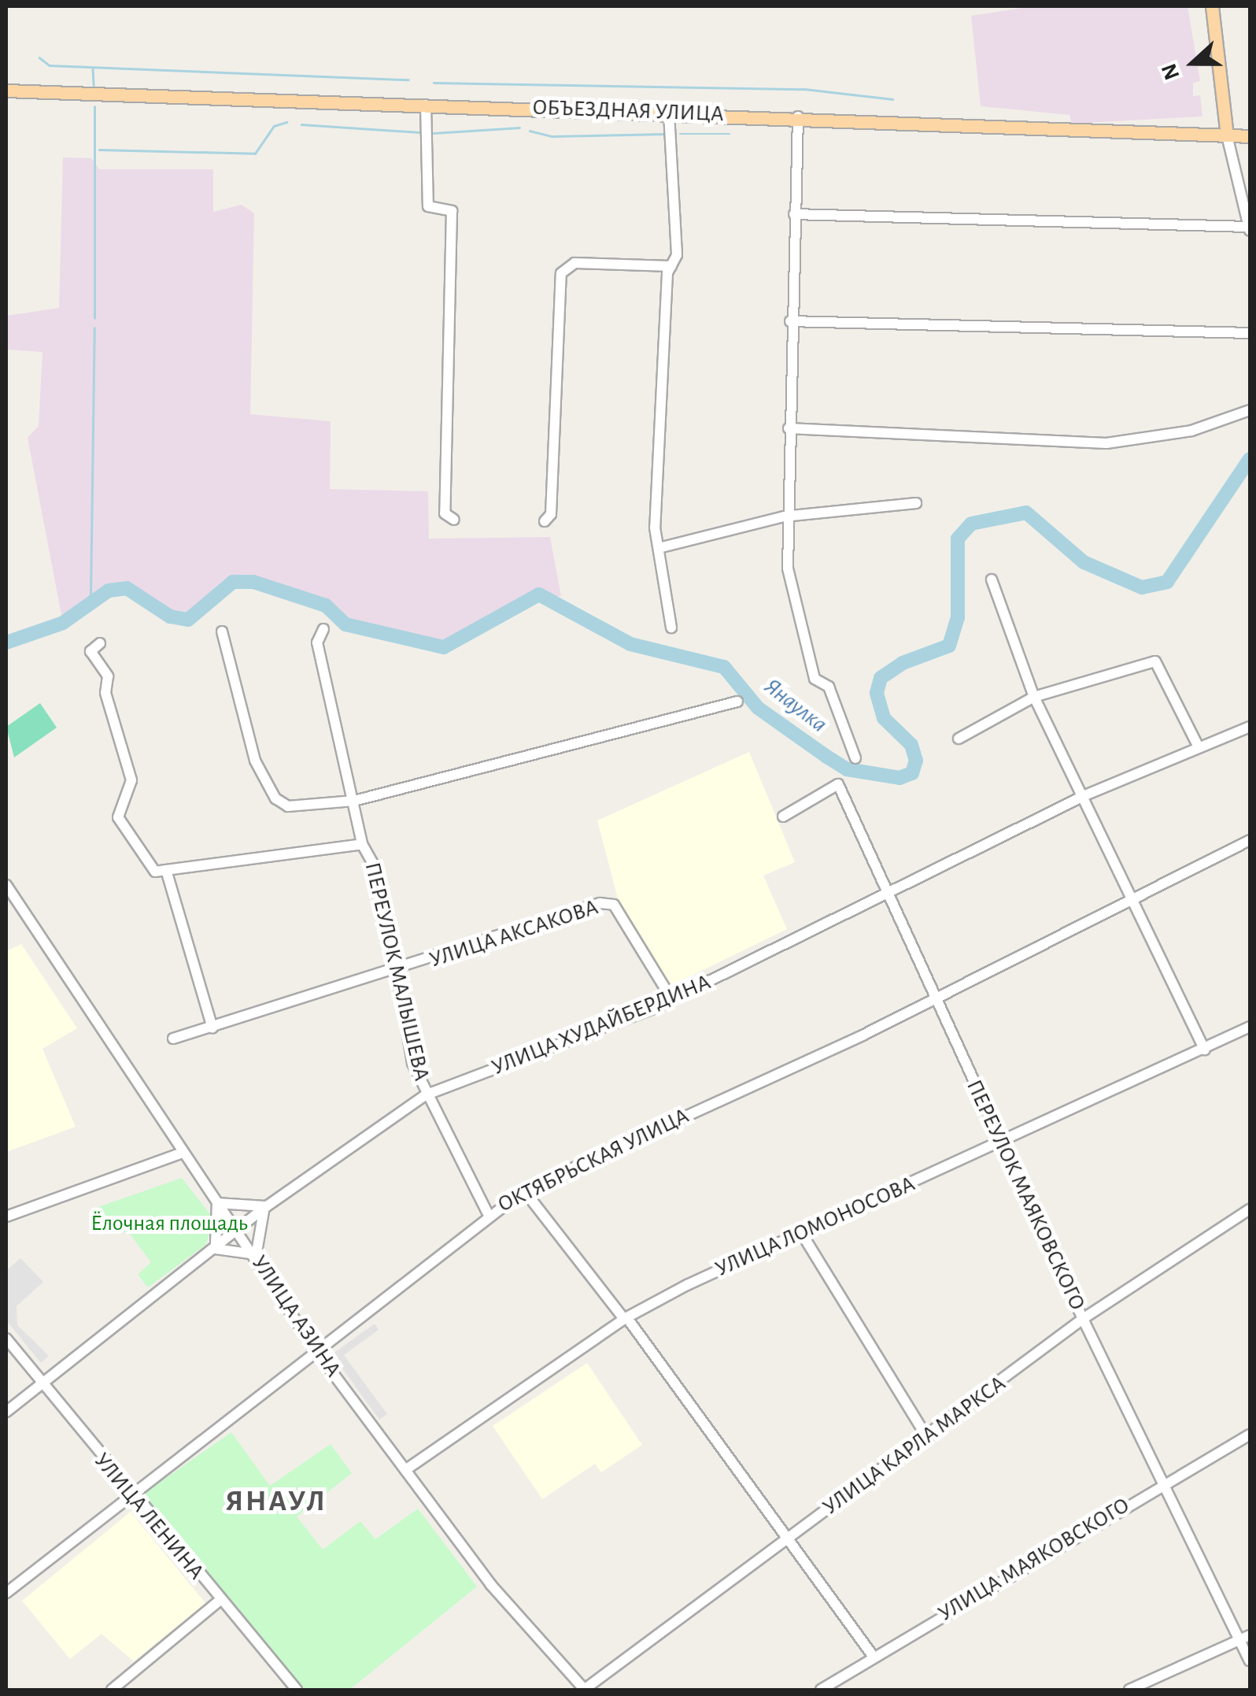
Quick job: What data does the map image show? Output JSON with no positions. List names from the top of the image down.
{
  "streets": {
    "main road": ["ОБЪЕЗДНАЯ УЛИЦА"],
    "street": [
      "УЛИЦА АКСАКОВА",
      "ПЕРЕУЛОК МАЛЫШЕВА",
      "УЛИЦА ХУДАЙБЕРДИНА",
      "ОКТЯБРЬСКАЯ УЛИЦА",
      "ПЕРЕУЛОК МАЯКОВСКОГО",
      "УЛИЦА ЛОМОНОСОВА",
      "УЛИЦА АЗИНА",
      "УЛИЦА КАРЛА МАРКСА",
      "УЛИЦА ЛЕНИНА",
      "УЛИЦА МАЯКОВСКОГО"
    ]
  },
  "crossings": [
    ["УЛИЦА АКСАКОВА", "ПЕРЕУЛОК МАЛЫШЕВА"],
    ["УЛИЦА АКСАКОВА", "УЛИЦА ХУДАЙБЕРДИНА"],
    ["ПЕРЕУЛОК МАЛЫШЕВА", "УЛИЦА ХУДАЙБЕРДИНА"],
    ["ПЕРЕУЛОК МАЛЫШЕВА", "ОКТЯБРЬСКАЯ УЛИЦА"],
    ["УЛИЦА ХУДАЙБЕРДИНА", "ПЕРЕУЛОК МАЯКОВСКОГО"],
    ["УЛИЦА ХУДАЙБЕРДИНА", "УЛИЦА АЗИНА"],
    ["УЛИЦА ХУДАЙБЕРДИНА", "УЛИЦА ЛЕНИНА"],
    ["ОКТЯБРЬСКАЯ УЛИЦА", "ПЕРЕУЛОК МАЯКОВСКОГО"],
    ["ОКТЯБРЬСКАЯ УЛИЦА", "УЛИЦА АЗИНА"],
    ["ОКТЯБРЬСКАЯ УЛИЦА", "УЛИЦА ЛЕНИНА"],
    ["ПЕРЕУЛОК МАЯКОВСКОГО", "УЛИЦА ЛОМОНОСОВА"],
    ["ПЕРЕУЛОК МАЯКОВСКОГО", "УЛИЦА КАРЛА МАРКСА"],
    ["ПЕРЕУЛОК МАЯКОВСКОГО", "УЛИЦА МАЯКОВСКОГО"],
    ["УЛИЦА ЛОМОНОСОВА", "УЛИЦА АЗИНА"],
    ["УЛИЦА АЗИНА", "УЛИЦА КАРЛА МАРКСА"]
  ],
  "districts": ["ЯНАУЛ"],
  "water": ["Янаулка"],
  "parks": ["Ёлочная площадь"],
  "north": "left"
}
